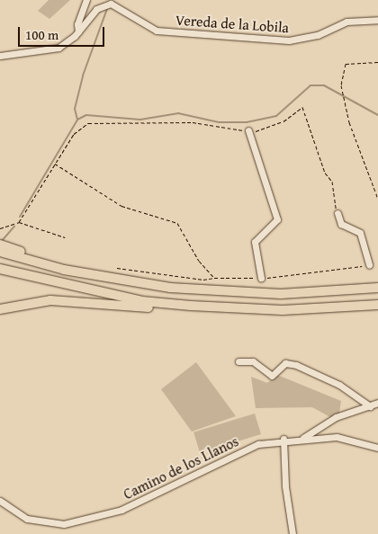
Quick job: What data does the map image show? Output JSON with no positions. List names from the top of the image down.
{
  "streets": {
    "street": ["Vereda de la Lobila", "Camino de los Llanos"]
  },
  "scale_bar": "100 m"
}
